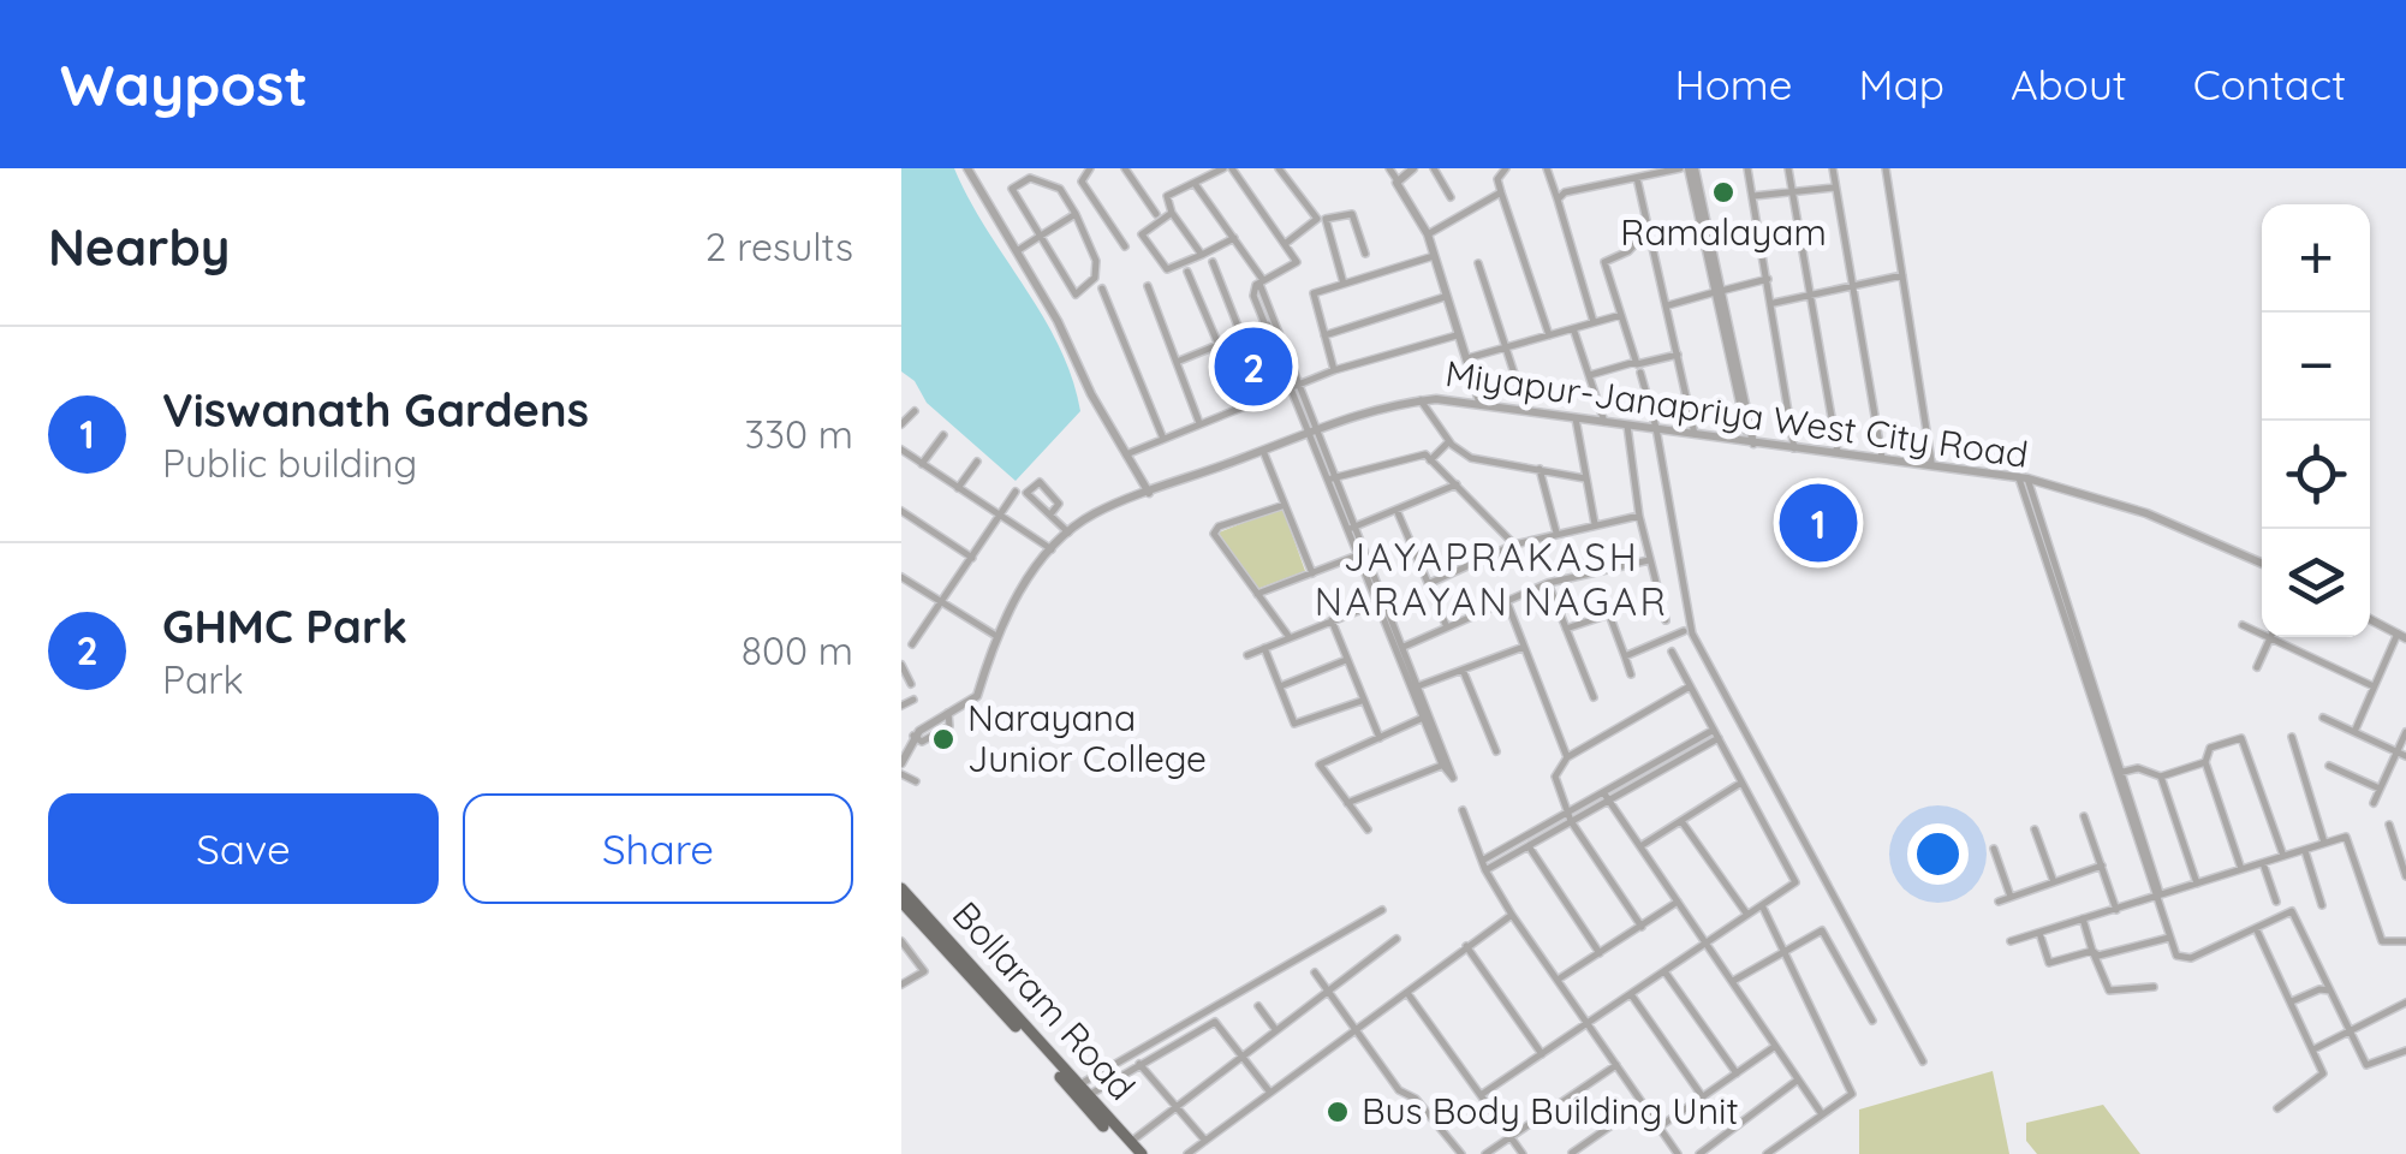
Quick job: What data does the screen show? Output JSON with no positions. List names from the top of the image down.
{
  "streets": {
    "main road": ["Bollaram Road"],
    "street": ["Miyapur-Janapriya West City Road"]
  },
  "districts": ["JAYAPRAKASH NARAYAN NAGAR"],
  "places": ["Ramalayam", "Narayana Junior College", "Bus Body Building Unit"],
  "page": {
    "header": "Waypost",
    "nav": [
      "Home",
      "Map",
      "About",
      "Contact"
    ],
    "heading": ["Nearby", "2 results"],
    "map_buttons": ["+", "−"],
    "pins": ["2", "1"],
    "list": [
      {
        "mark": "1",
        "name": "Viswanath Gardens",
        "note": "Public building",
        "value": "330 m"
      },
      {
        "mark": "2",
        "name": "GHMC Park",
        "note": "Park",
        "value": "800 m"
      }
    ],
    "buttons": ["Save", "Share"]
  }
}
